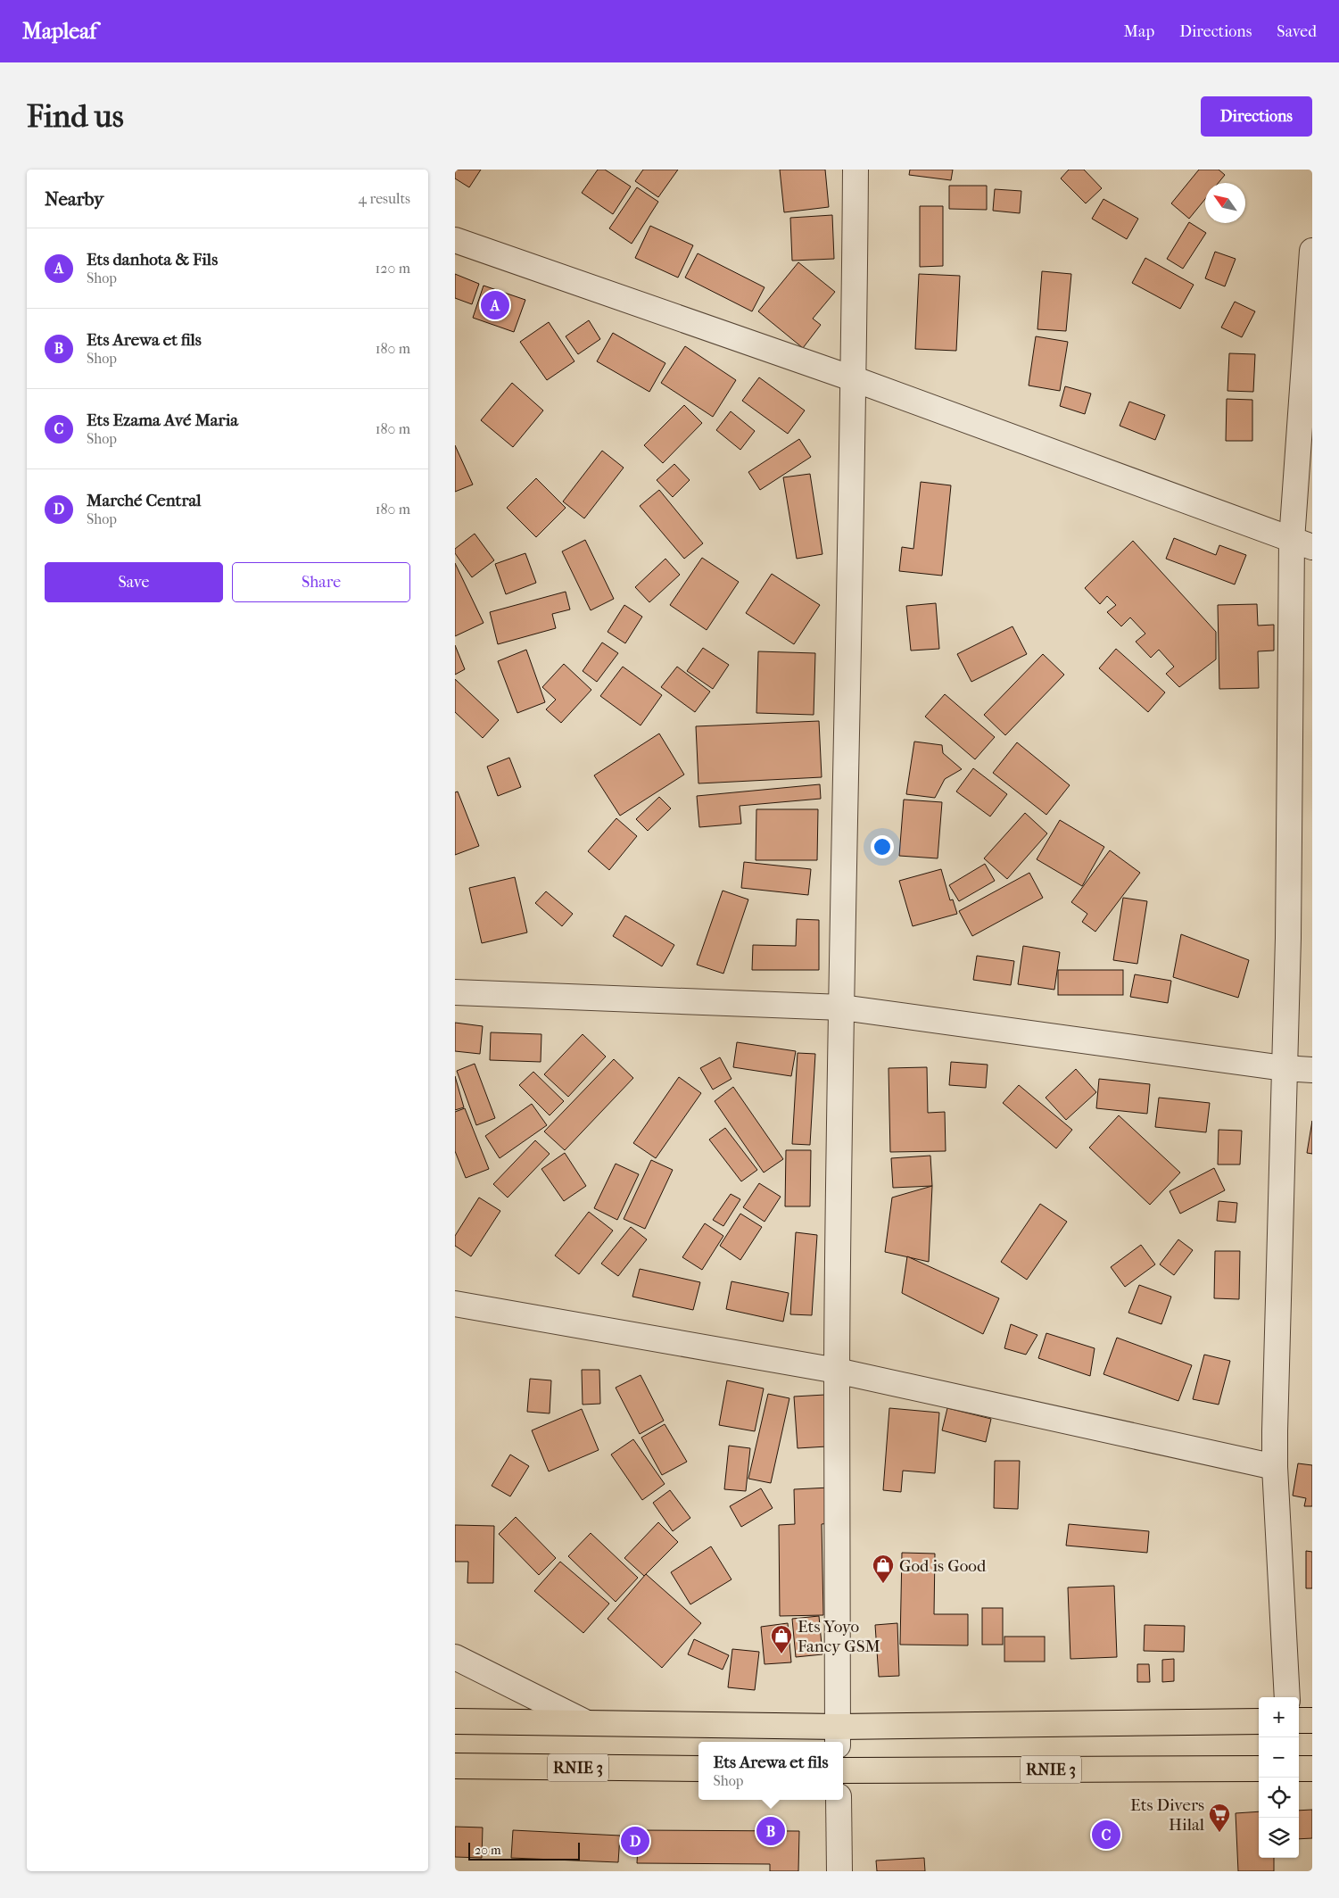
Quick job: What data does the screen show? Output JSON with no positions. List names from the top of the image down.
{
  "streets": {
    "highway": ["RNIE 3"]
  },
  "places": {
    "shop": ["God is Good", "Ets Yoyo Fancy GSM"],
    "supermarket": ["Ets Divers Hilal"]
  },
  "scale_bar": "20 m",
  "north": "top left",
  "page": {
    "header": "Mapleaf",
    "nav": ["Map", "Directions", "Saved"],
    "buttons": [
      "Directions",
      ["Save", "Share"]
    ],
    "title": "Find us",
    "heading": ["Nearby", "4 results"],
    "list": [
      {
        "mark": "A",
        "name": "Ets danhota & Fils",
        "note": "Shop",
        "value": "120 m"
      },
      {
        "mark": "B",
        "name": "Ets Arewa et fils",
        "note": "Shop",
        "value": "180 m"
      },
      {
        "mark": "C",
        "name": "Ets Ezama Avé Maria",
        "note": "Shop",
        "value": "180 m"
      },
      {
        "mark": "D",
        "name": "Marché Central",
        "note": "Shop",
        "value": "180 m"
      }
    ],
    "pins": [
      "A",
      "B",
      "C",
      "D"
    ],
    "map_buttons": ["+", "−"],
    "popup": ["Ets Arewa et fils", "Shop"],
    "scale": "20 m"
  }
}
